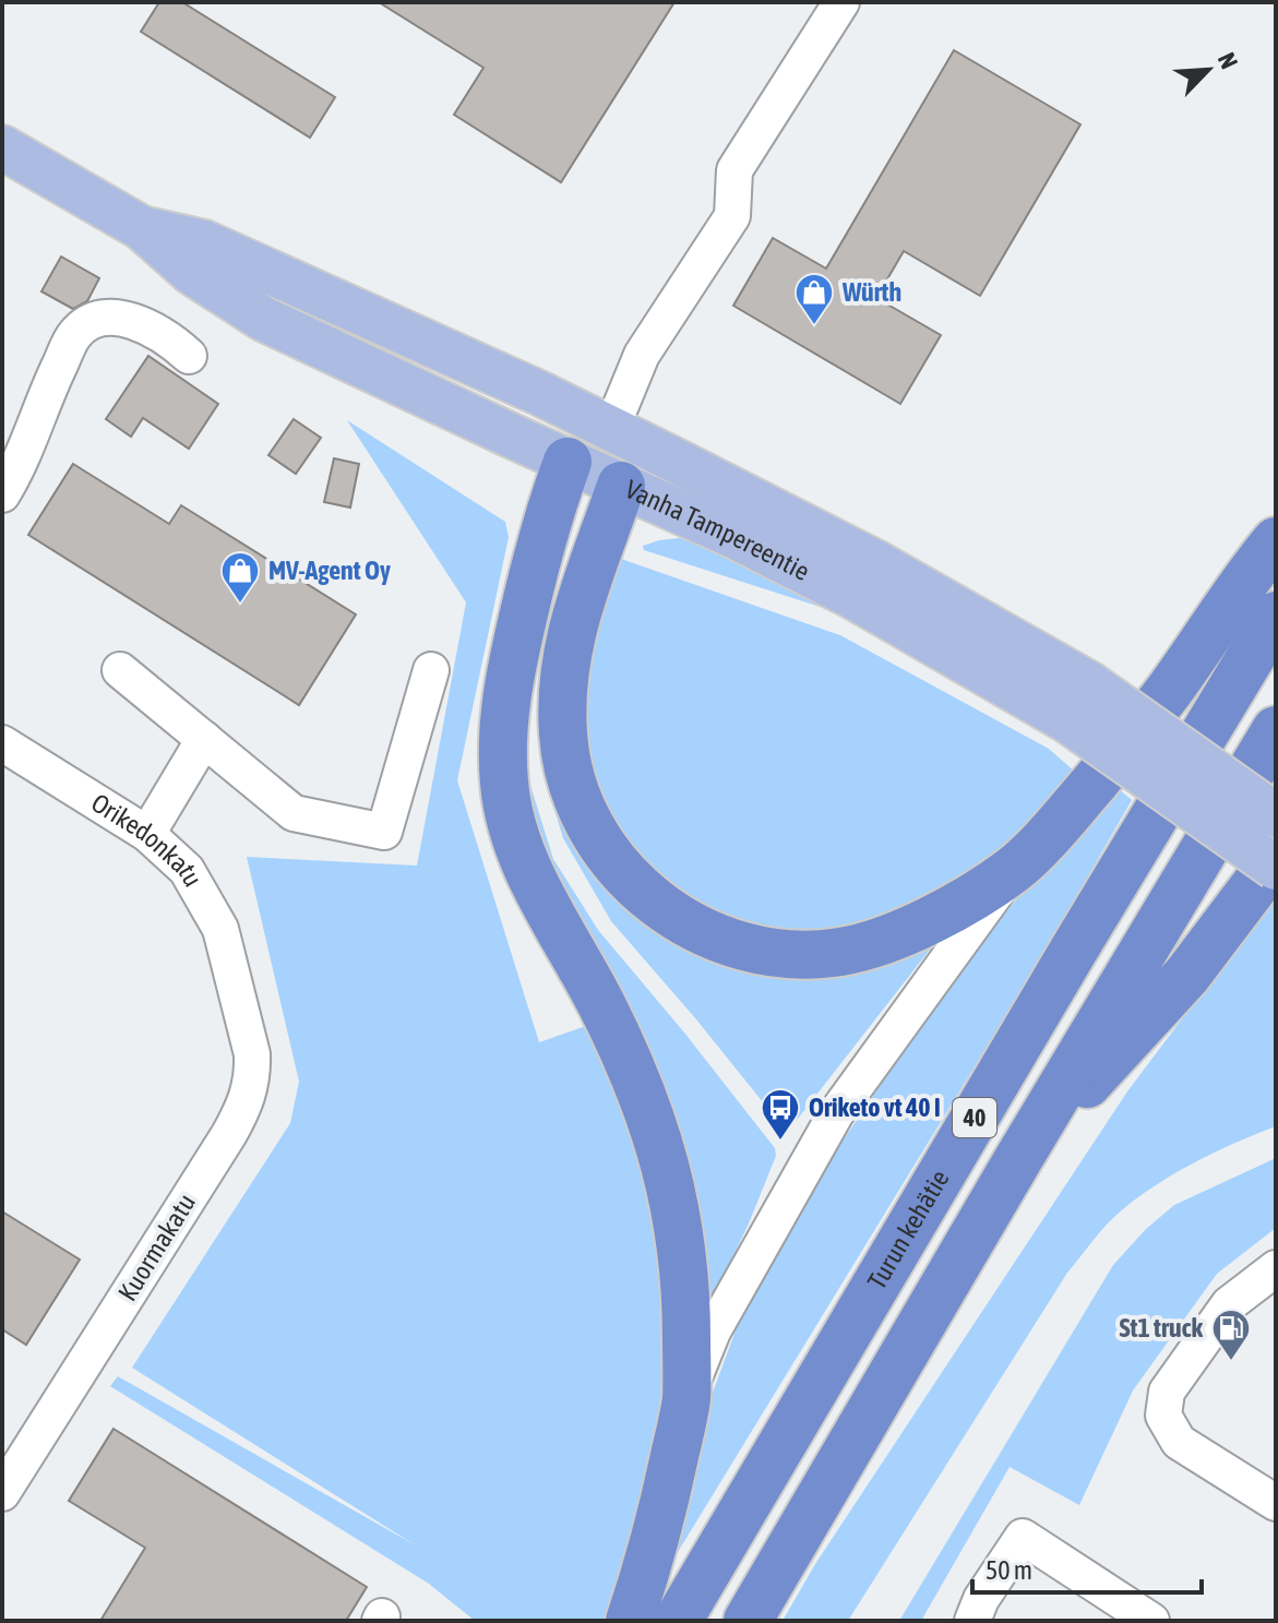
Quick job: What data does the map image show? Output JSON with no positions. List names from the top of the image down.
{
  "streets": {
    "highway": ["40", "Turun kehätie"],
    "main road": ["Vanha Tampereentie"],
    "street": ["Orikedonkatu", "Kuormakatu"]
  },
  "crossings": [
    ["Orikedonkatu", "Kuormakatu"]
  ],
  "places": {
    "shop": ["Würth", "MV-Agent Oy"],
    "bus stop": ["Oriketo vt 40 I"],
    "fuel station": ["St1 truck"]
  },
  "scale_bar": "50 m",
  "north": "top right"
}
